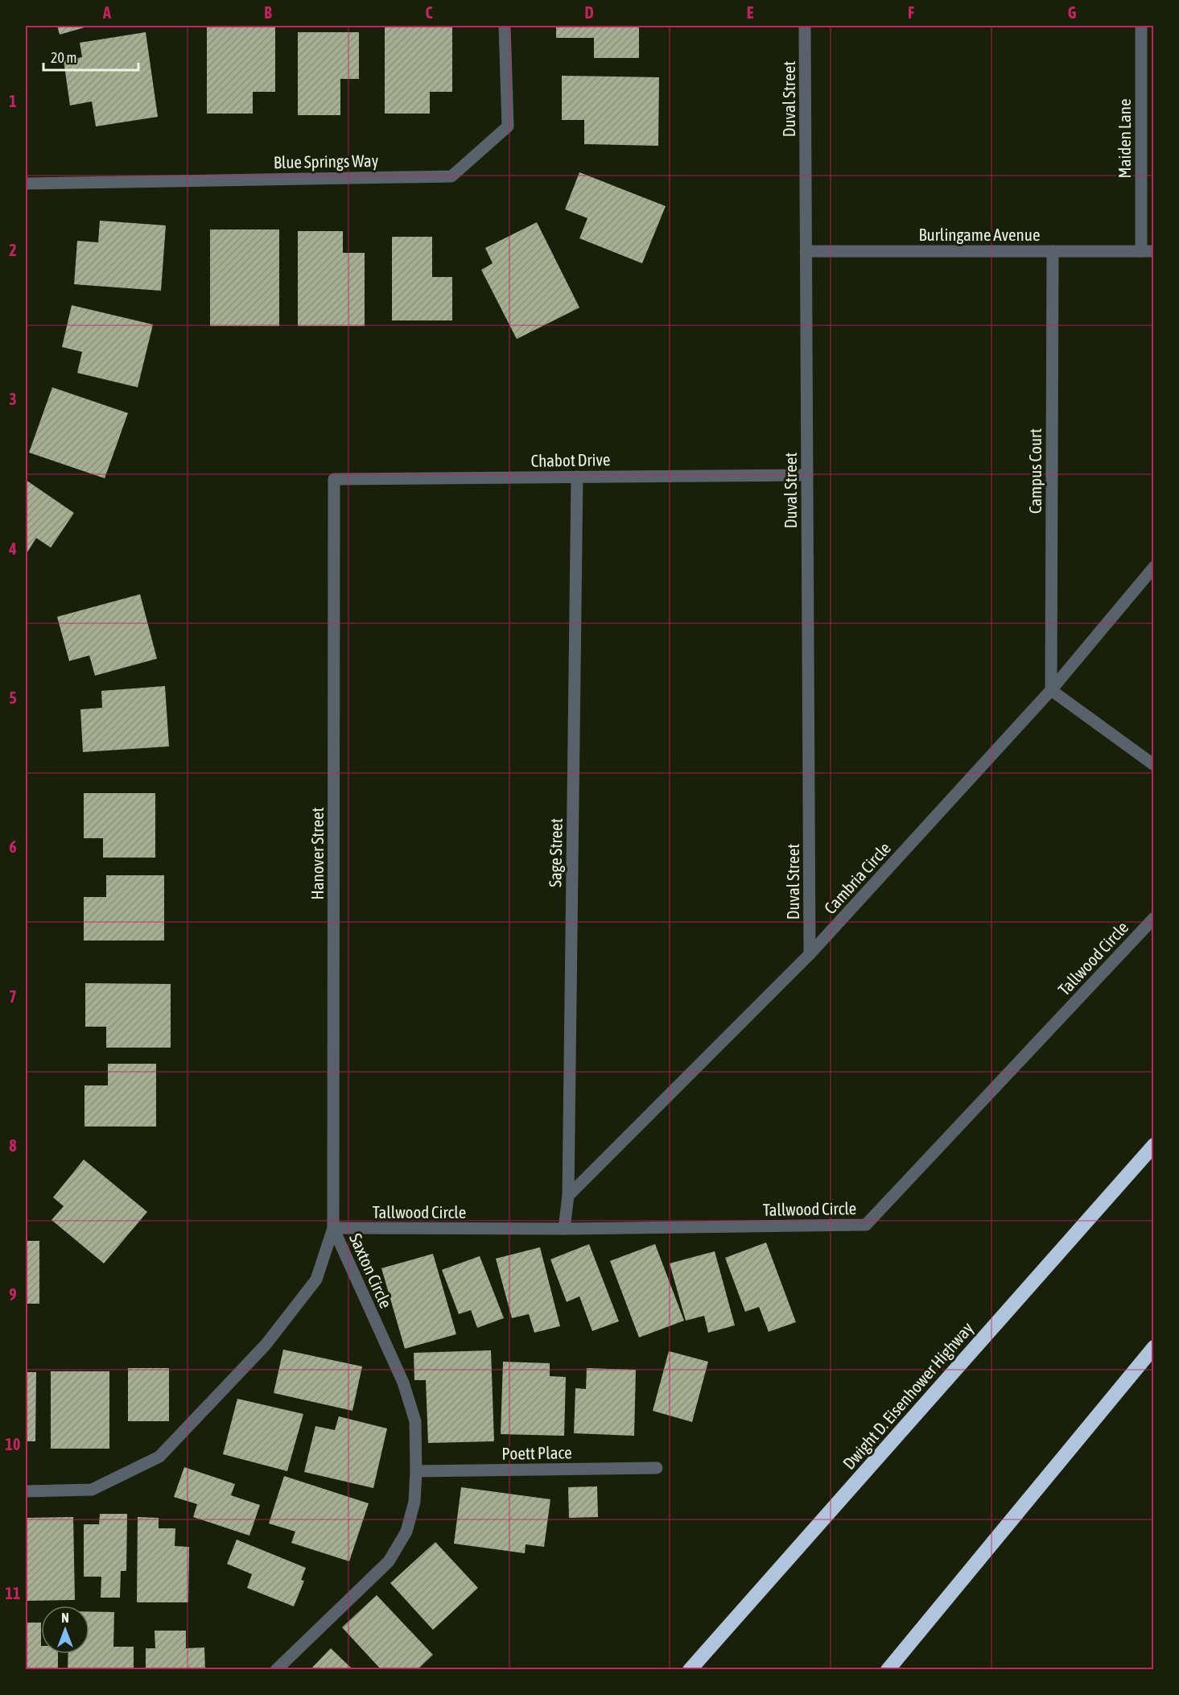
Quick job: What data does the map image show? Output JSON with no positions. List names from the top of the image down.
{
  "streets": {
    "highway": ["Dwight D. Eisenhower Highway"],
    "street": [
      "Duval Street",
      "Maiden Lane",
      "Blue Springs Way",
      "Burlingame Avenue",
      "Chabot Drive",
      "Campus Court",
      "Sage Street",
      "Hanover Street",
      "Cambria Circle",
      "Tallwood Circle",
      "Saxton Circle",
      "Poett Place"
    ]
  },
  "crossings": [
    ["Duval Street", "Burlingame Avenue"],
    ["Duval Street", "Chabot Drive"],
    ["Duval Street", "Cambria Circle"],
    ["Maiden Lane", "Burlingame Avenue"],
    ["Burlingame Avenue", "Campus Court"],
    ["Chabot Drive", "Sage Street"],
    ["Chabot Drive", "Hanover Street"],
    ["Campus Court", "Cambria Circle"],
    ["Sage Street", "Cambria Circle"],
    ["Sage Street", "Tallwood Circle"],
    ["Hanover Street", "Tallwood Circle"],
    ["Hanover Street", "Saxton Circle"],
    ["Tallwood Circle", "Saxton Circle"],
    ["Saxton Circle", "Poett Place"]
  ],
  "scale_bar": "20 m",
  "north": "top",
  "grid": {
    "columns": [
      "A",
      "B",
      "C",
      "D",
      "E",
      "F",
      "G"
    ],
    "rows": [
      "1",
      "2",
      "3",
      "4",
      "5",
      "6",
      "7",
      "8",
      "9",
      "10",
      "11"
    ]
  }
}
